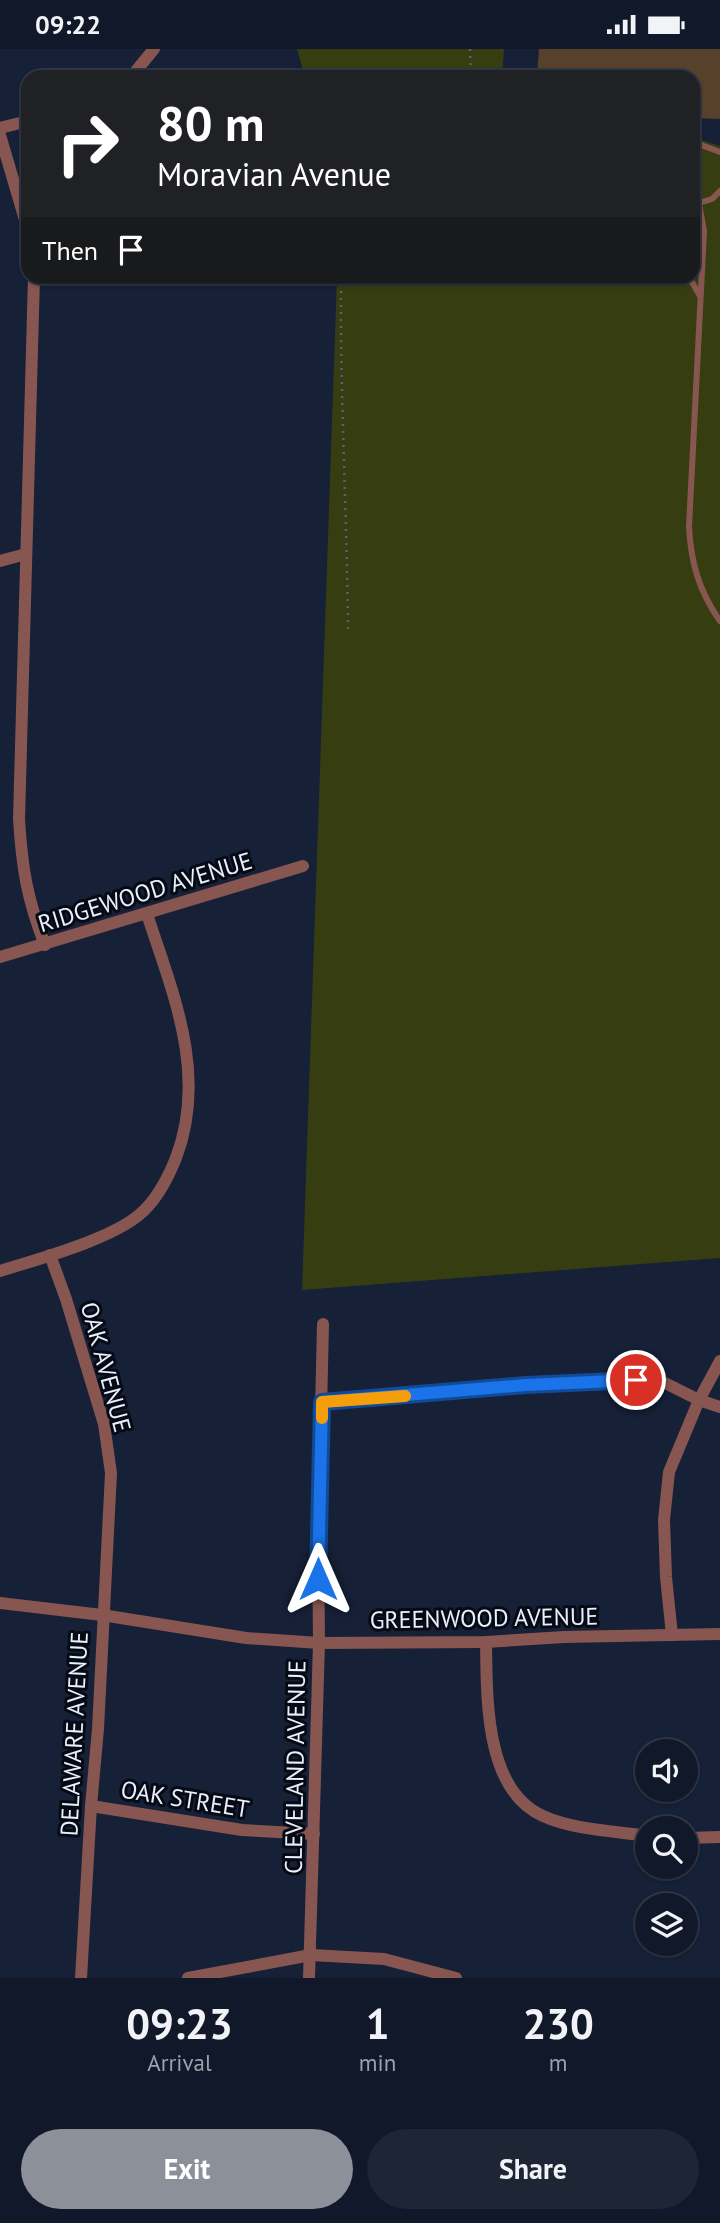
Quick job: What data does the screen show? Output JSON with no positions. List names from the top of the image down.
{
  "streets": {
    "street": [
      "RIDGEWOOD AVENUE",
      "OAK AVENUE",
      "GREENWOOD AVENUE",
      "DELAWARE AVENUE",
      "CLEVELAND AVENUE",
      "OAK STREET"
    ]
  },
  "crossings": [
    ["OAK AVENUE", "DELAWARE AVENUE"],
    ["GREENWOOD AVENUE", "DELAWARE AVENUE"],
    ["GREENWOOD AVENUE", "CLEVELAND AVENUE"],
    ["DELAWARE AVENUE", "OAK STREET"],
    ["CLEVELAND AVENUE", "OAK STREET"]
  ],
  "page": {
    "status": "09:22",
    "turn": ["80 m", "Moravian Avenue"],
    "then": "Then",
    "eta": [
      "09:23",
      "Arrival",
      "1",
      "min",
      "230",
      "m"
    ],
    "buttons": ["Exit", "Share"]
  }
}
